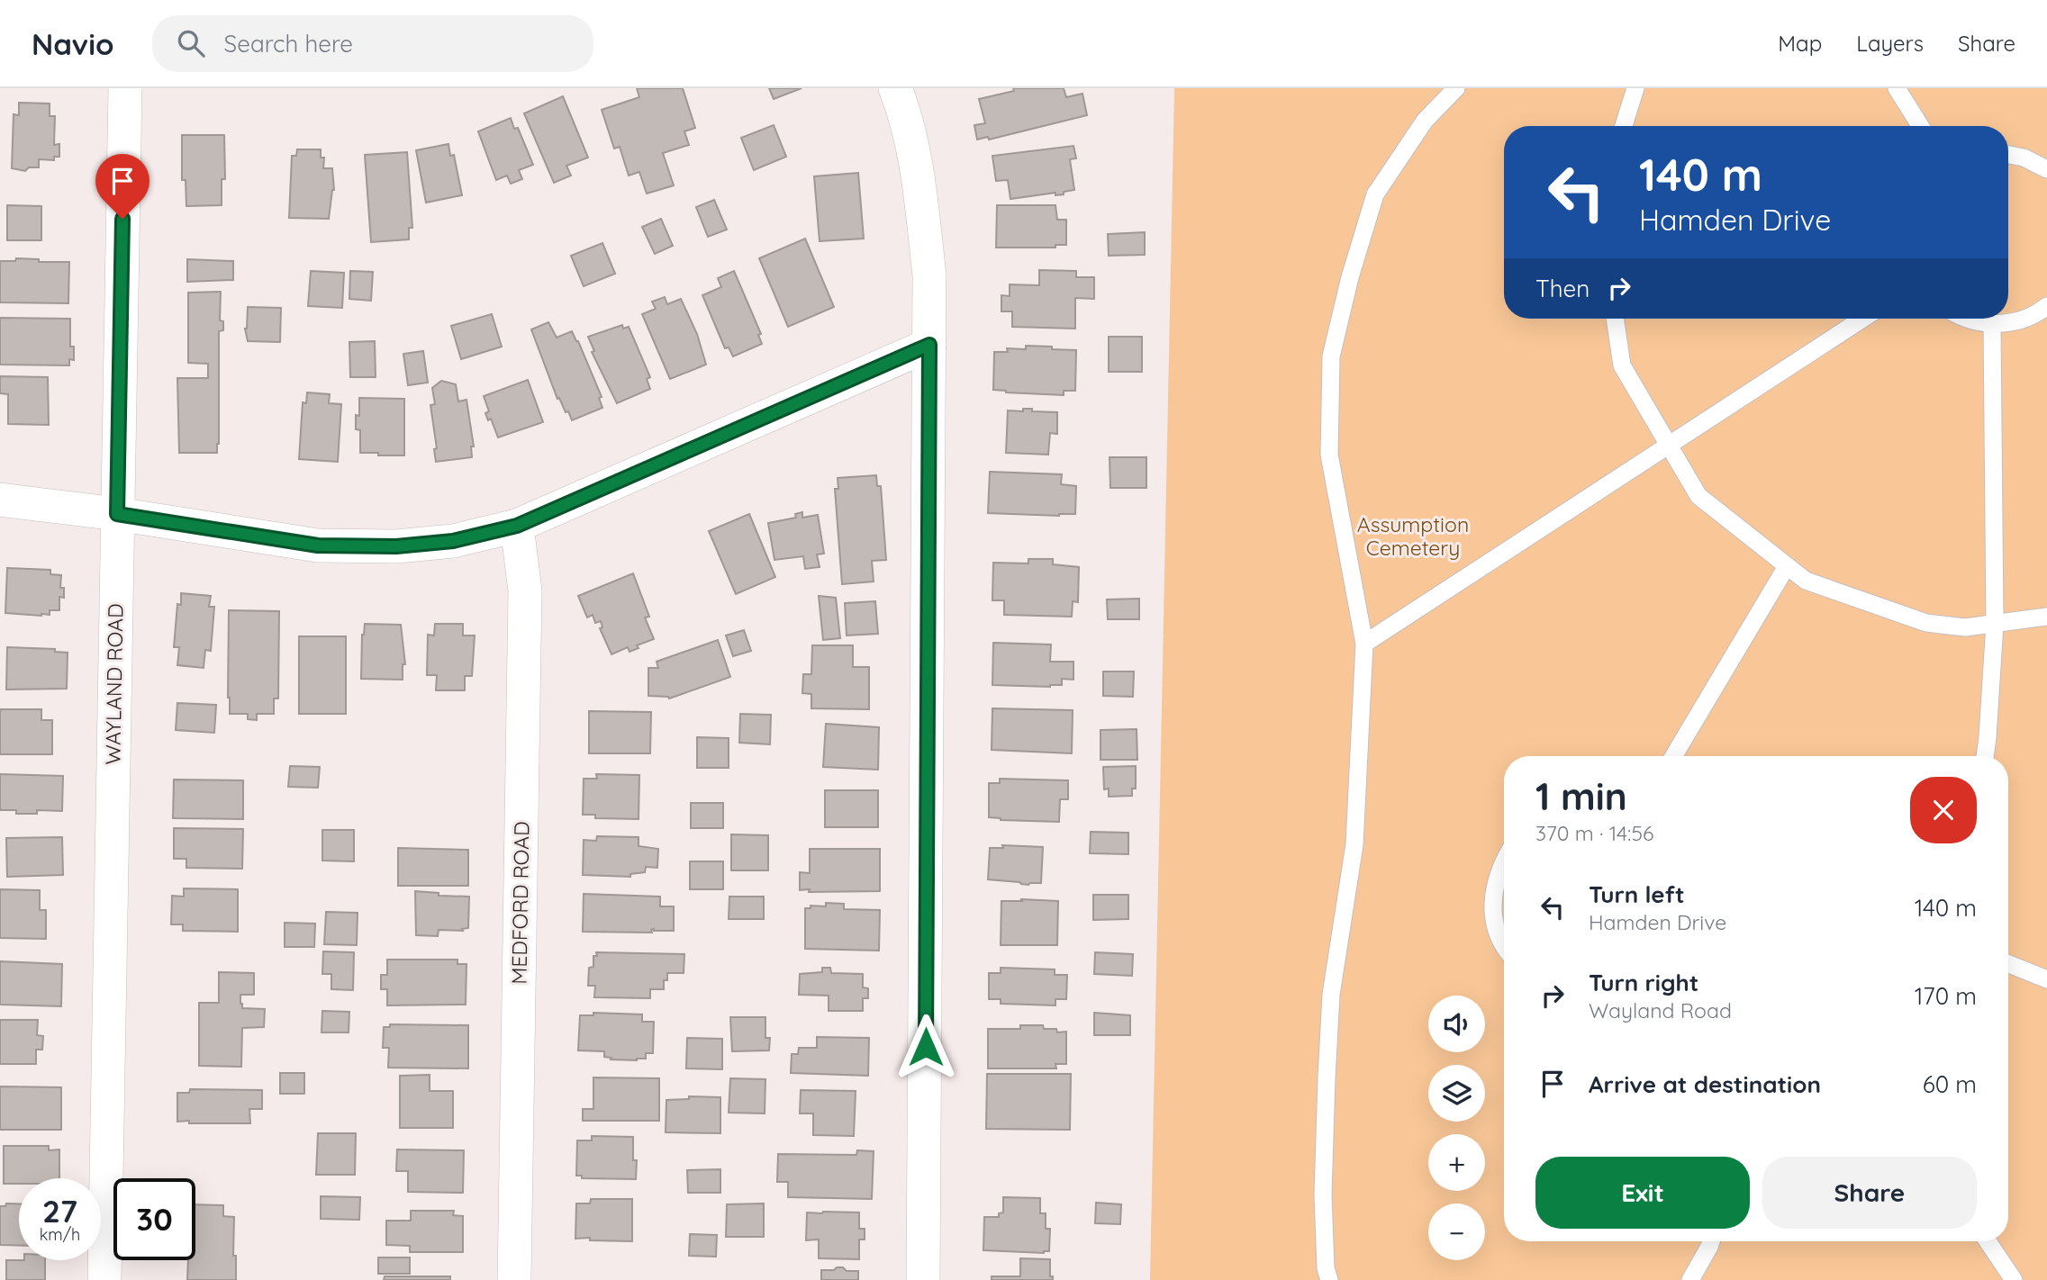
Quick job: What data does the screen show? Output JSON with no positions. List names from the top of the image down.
{
  "streets": {
    "street": ["WAYLAND ROAD", "MEDFORD ROAD"]
  },
  "parks": ["Assumption Cemetery"],
  "page": {
    "header": "Navio",
    "search": "Search here",
    "nav": ["Map", "Layers", "Share"],
    "turn": ["140 m", "Hamden Drive"],
    "then": "Then",
    "heading": ["1 min", "370 m · 14:56"],
    "list": [
      {
        "name": "Turn left",
        "note": "Hamden Drive",
        "value": "140 m"
      },
      {
        "name": "Turn right",
        "note": "Wayland Road",
        "value": "170 m"
      },
      {
        "name": "Arrive at destination",
        "value": "60 m"
      }
    ],
    "map_buttons": ["+", "−"],
    "buttons": ["Exit", "Share"],
    "speed": "27 km/h",
    "limit": "30"
  }
}
